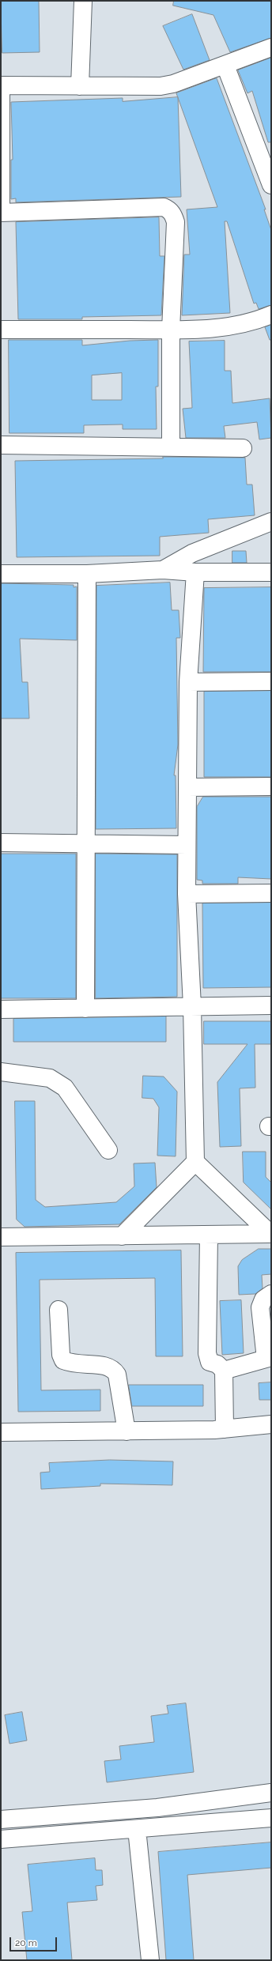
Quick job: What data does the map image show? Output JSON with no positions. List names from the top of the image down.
{
  "scale_bar": "20 m"
}
